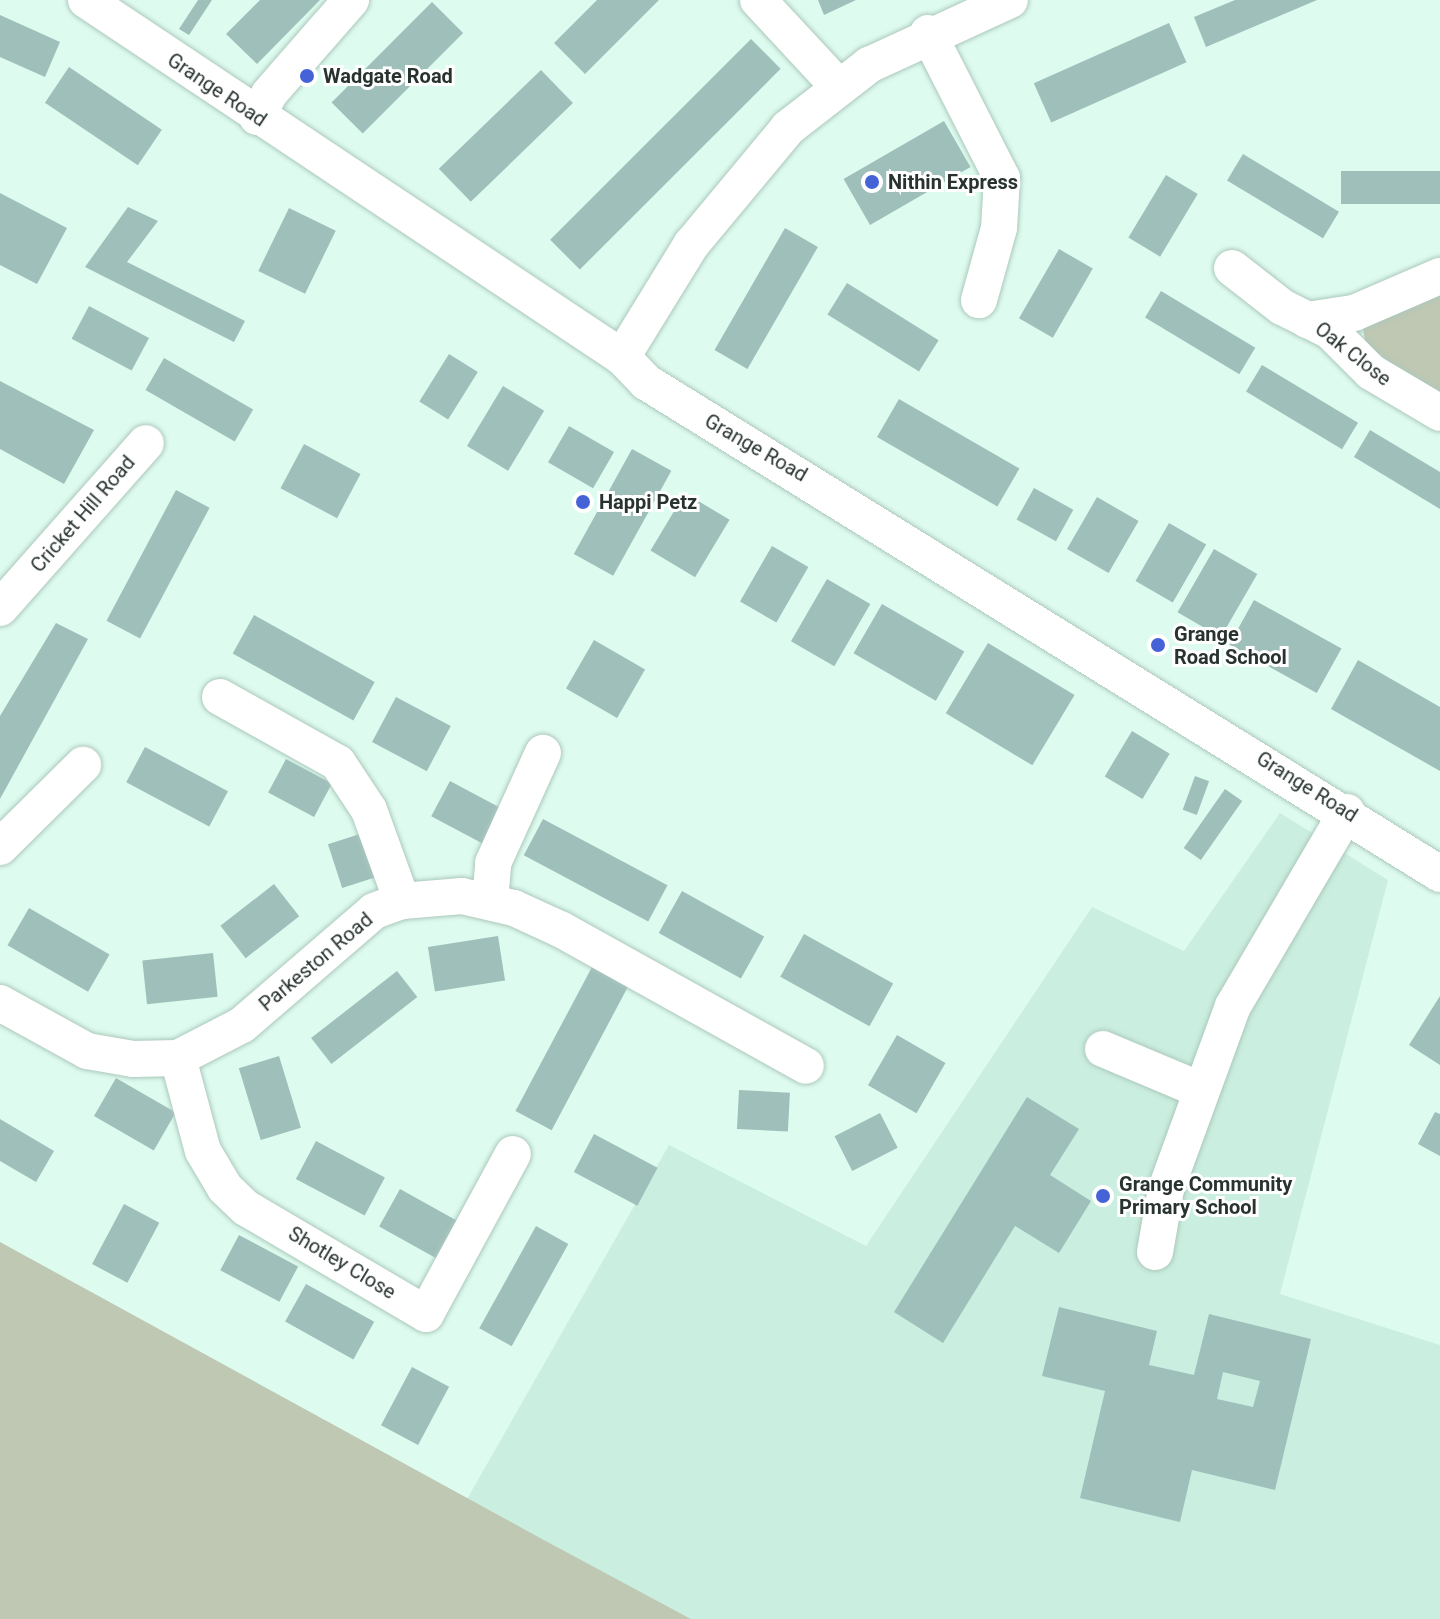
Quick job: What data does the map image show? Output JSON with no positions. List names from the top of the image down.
{
  "streets": {
    "street": [
      "Grange Road",
      "Oak Close",
      "Cricket Hill Road",
      "Parkeston Road",
      "Shotley Close"
    ]
  },
  "crossings": [
    ["Parkeston Road", "Shotley Close"]
  ],
  "places": [
    "Wadgate Road",
    "Nithin Express",
    "Happi Petz",
    "Grange Road School",
    "Grange Community Primary School"
  ]
}
